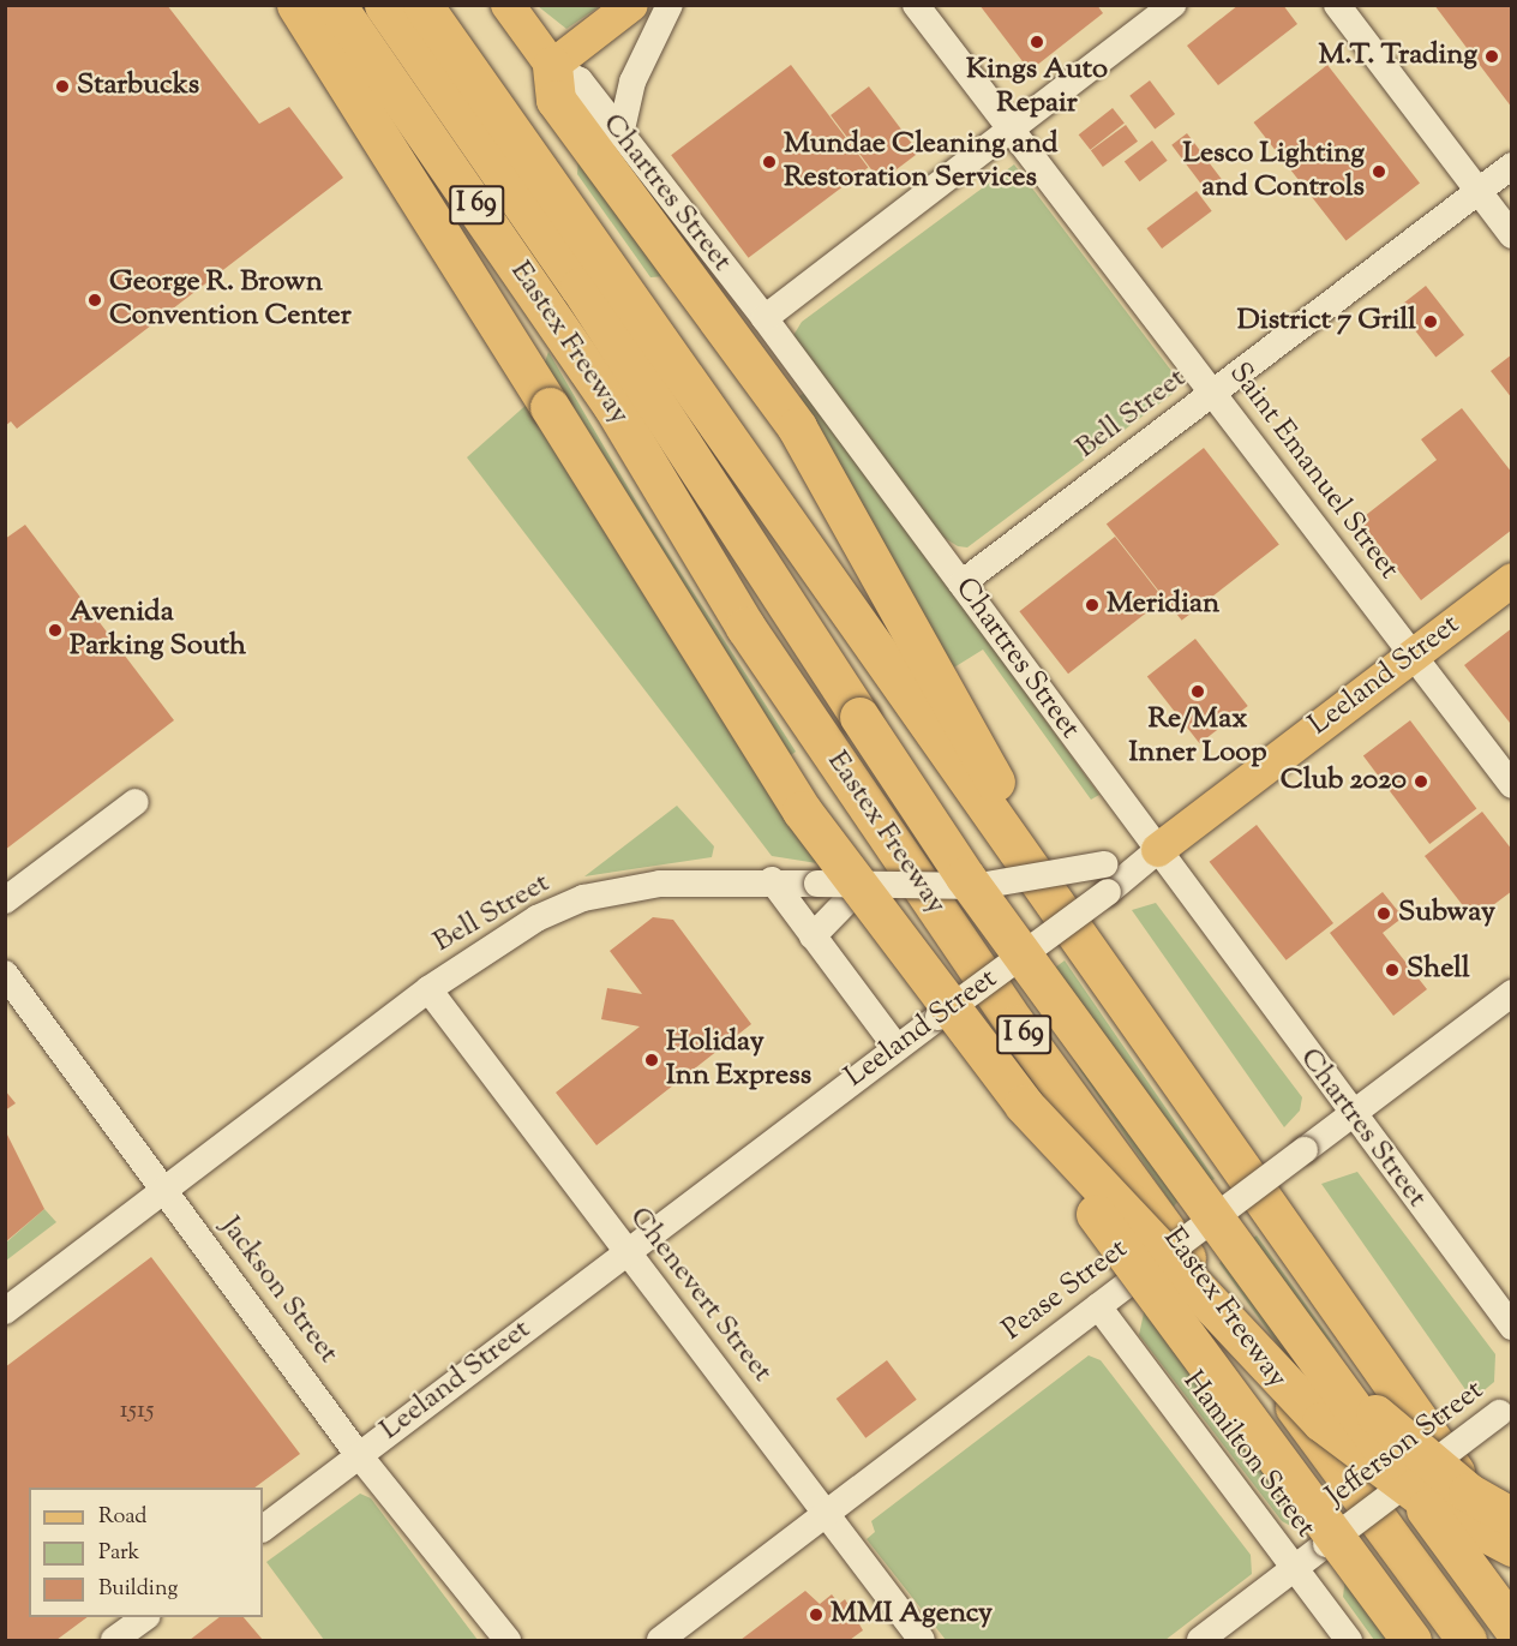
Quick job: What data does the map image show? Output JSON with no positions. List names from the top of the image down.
{
  "streets": {
    "highway": ["I 69", "Eastex Freeway"],
    "main road": ["Chartres Street", "Leeland Street"],
    "street": [
      "Bell Street",
      "Saint Emanuel Street",
      "Jackson Street",
      "Pease Street",
      "Chenevert Street",
      "Jefferson Street",
      "Hamilton Street"
    ]
  },
  "crossings": [
    ["Chartres Street", "Bell Street"],
    ["Chartres Street", "Leeland Street"],
    ["Chartres Street", "Pease Street"],
    ["Bell Street", "Saint Emanuel Street"],
    ["Bell Street", "Leeland Street"],
    ["Bell Street", "Jackson Street"],
    ["Bell Street", "Chenevert Street"],
    ["Saint Emanuel Street", "Leeland Street"],
    ["Leeland Street", "Jackson Street"],
    ["Leeland Street", "Chenevert Street"],
    ["Pease Street", "Chenevert Street"],
    ["Pease Street", "Hamilton Street"],
    ["Jefferson Street", "Hamilton Street"]
  ],
  "places": [
    "Kings Auto Repair",
    "M.T. Trading",
    "Starbucks",
    "Mundae Cleaning and Restoration Services",
    "Lesco Lighting and Controls",
    "George R. Brown Convention Center",
    "District 7 Grill",
    "Meridian",
    "Avenida Parking South",
    "Re/Max Inner Loop",
    "Club 2020",
    "Subway",
    "Shell",
    "Holiday Inn Express",
    "MMI Agency"
  ],
  "house_numbers": ["1515"],
  "legend": ["Road", "Park", "Building"]
}
